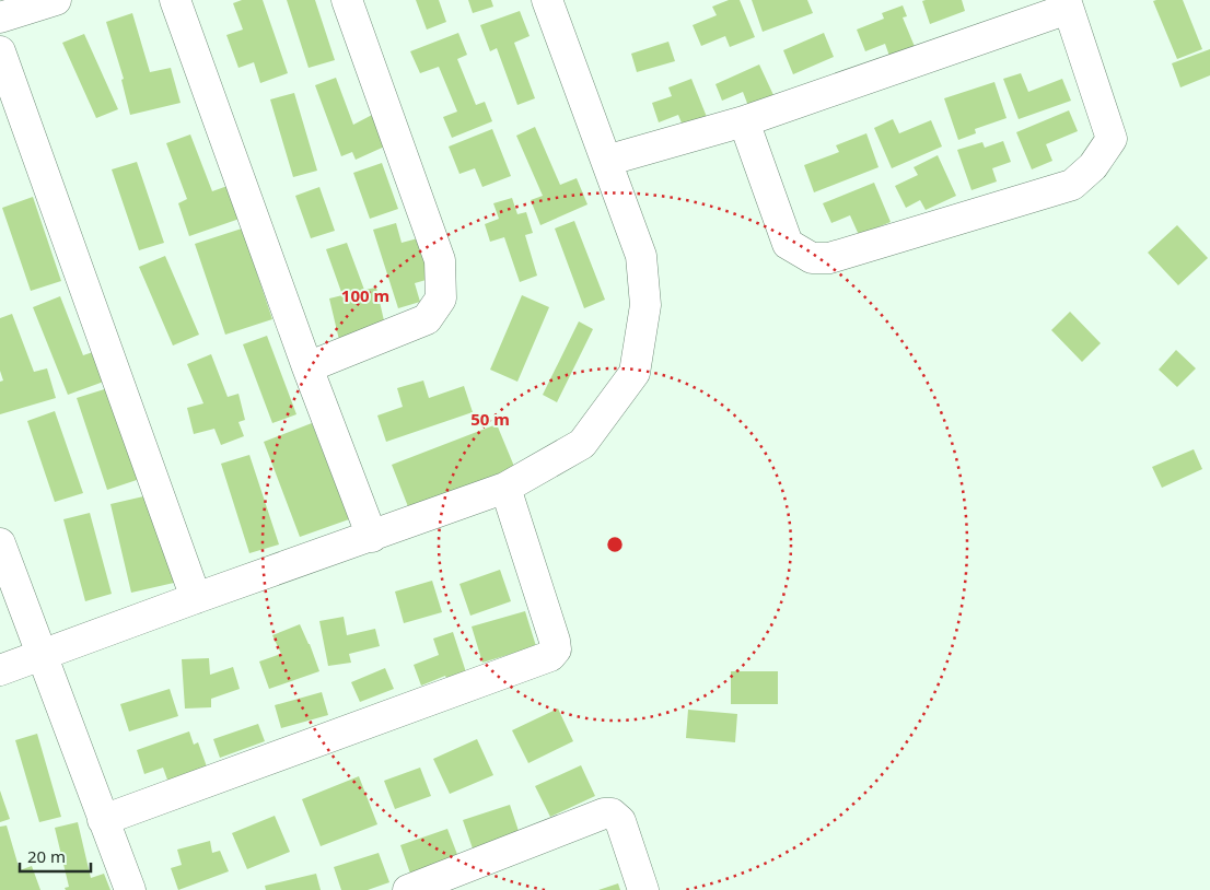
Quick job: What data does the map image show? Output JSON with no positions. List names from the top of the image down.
{
  "scale_bar": "20 m",
  "rings": ["100 m", "50 m"]
}
